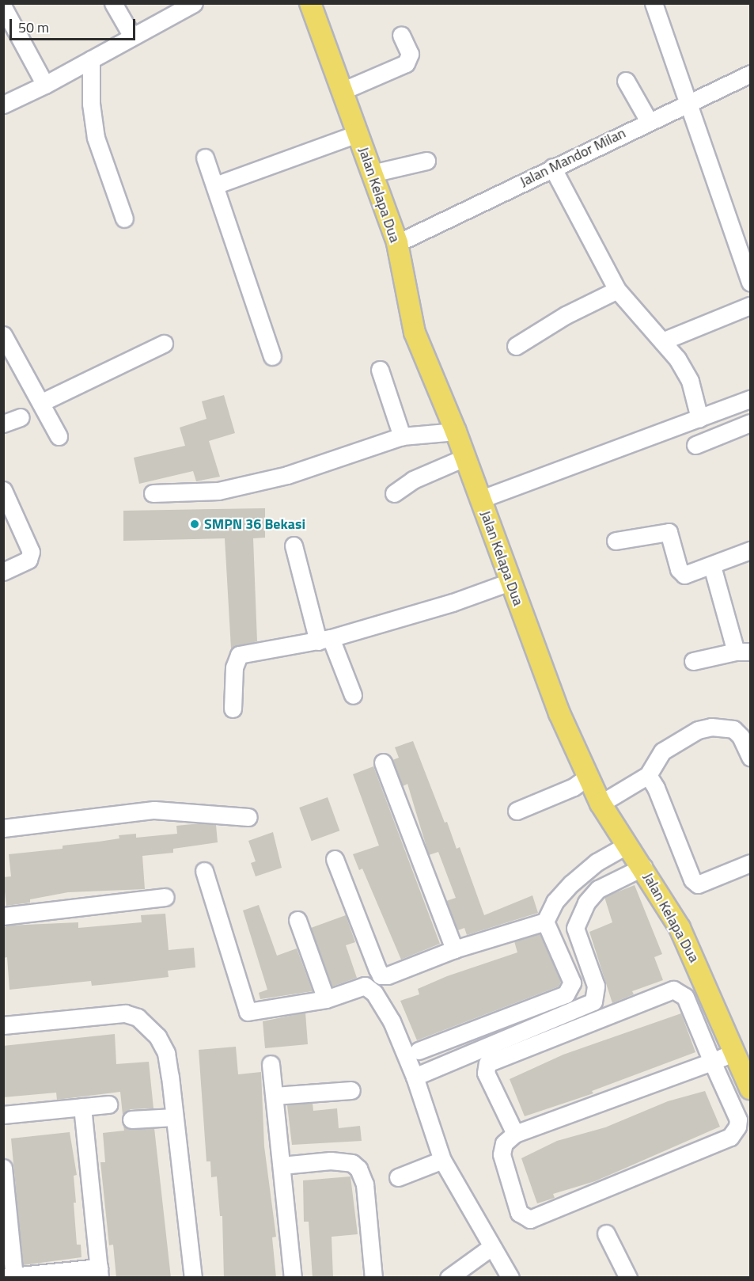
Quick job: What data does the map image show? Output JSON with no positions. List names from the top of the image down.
{
  "streets": {
    "main road": ["Jalan Kelapa Dua"],
    "street": ["Jalan Mandor Milan"]
  },
  "crossings": [
    ["Jalan Mandor Milan", "Jalan Kelapa Dua"]
  ],
  "places": ["SMPN 36 Bekasi"],
  "scale_bar": "50 m"
}
